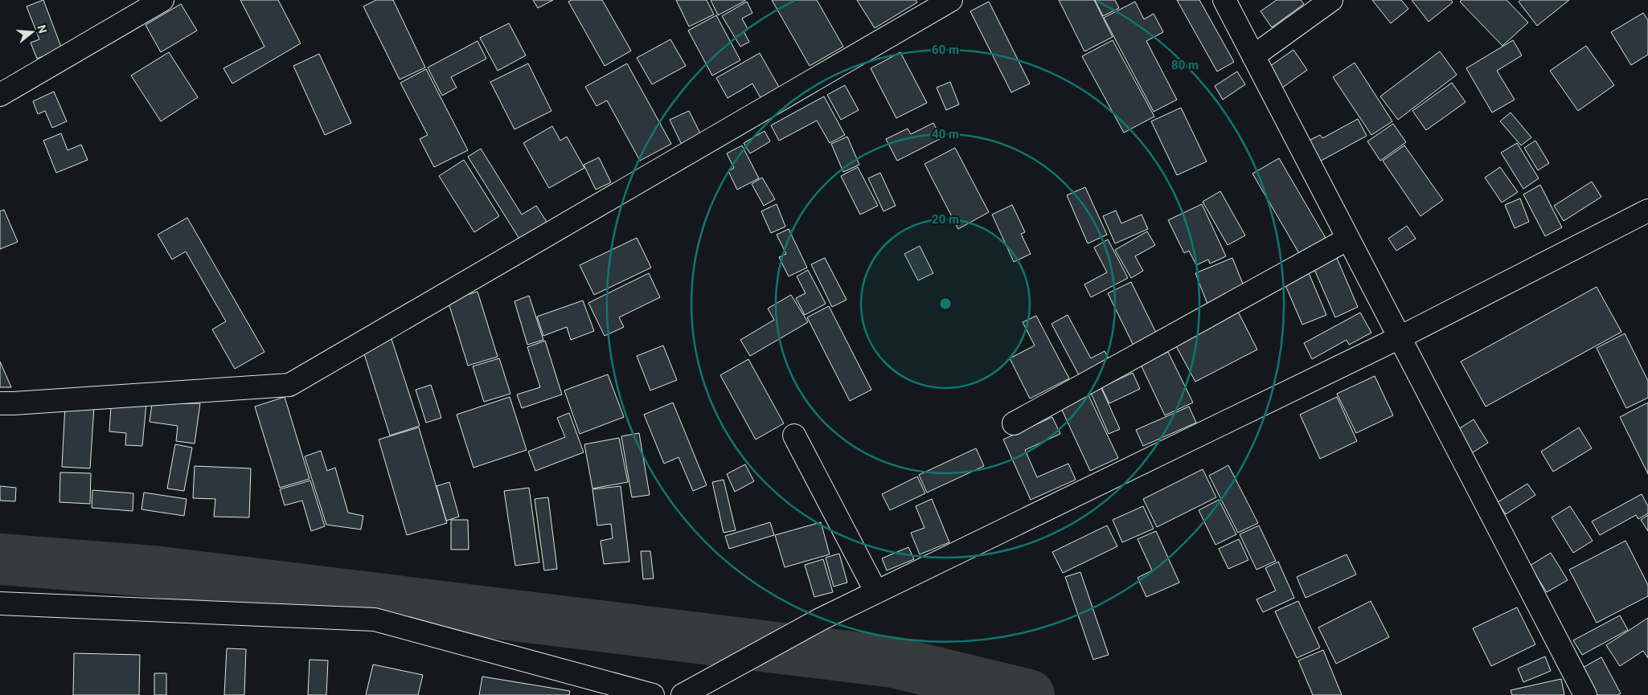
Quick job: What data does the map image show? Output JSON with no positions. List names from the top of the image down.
{
  "north": "right",
  "rings": [
    "60 m",
    "80 m",
    "40 m",
    "20 m"
  ]
}
